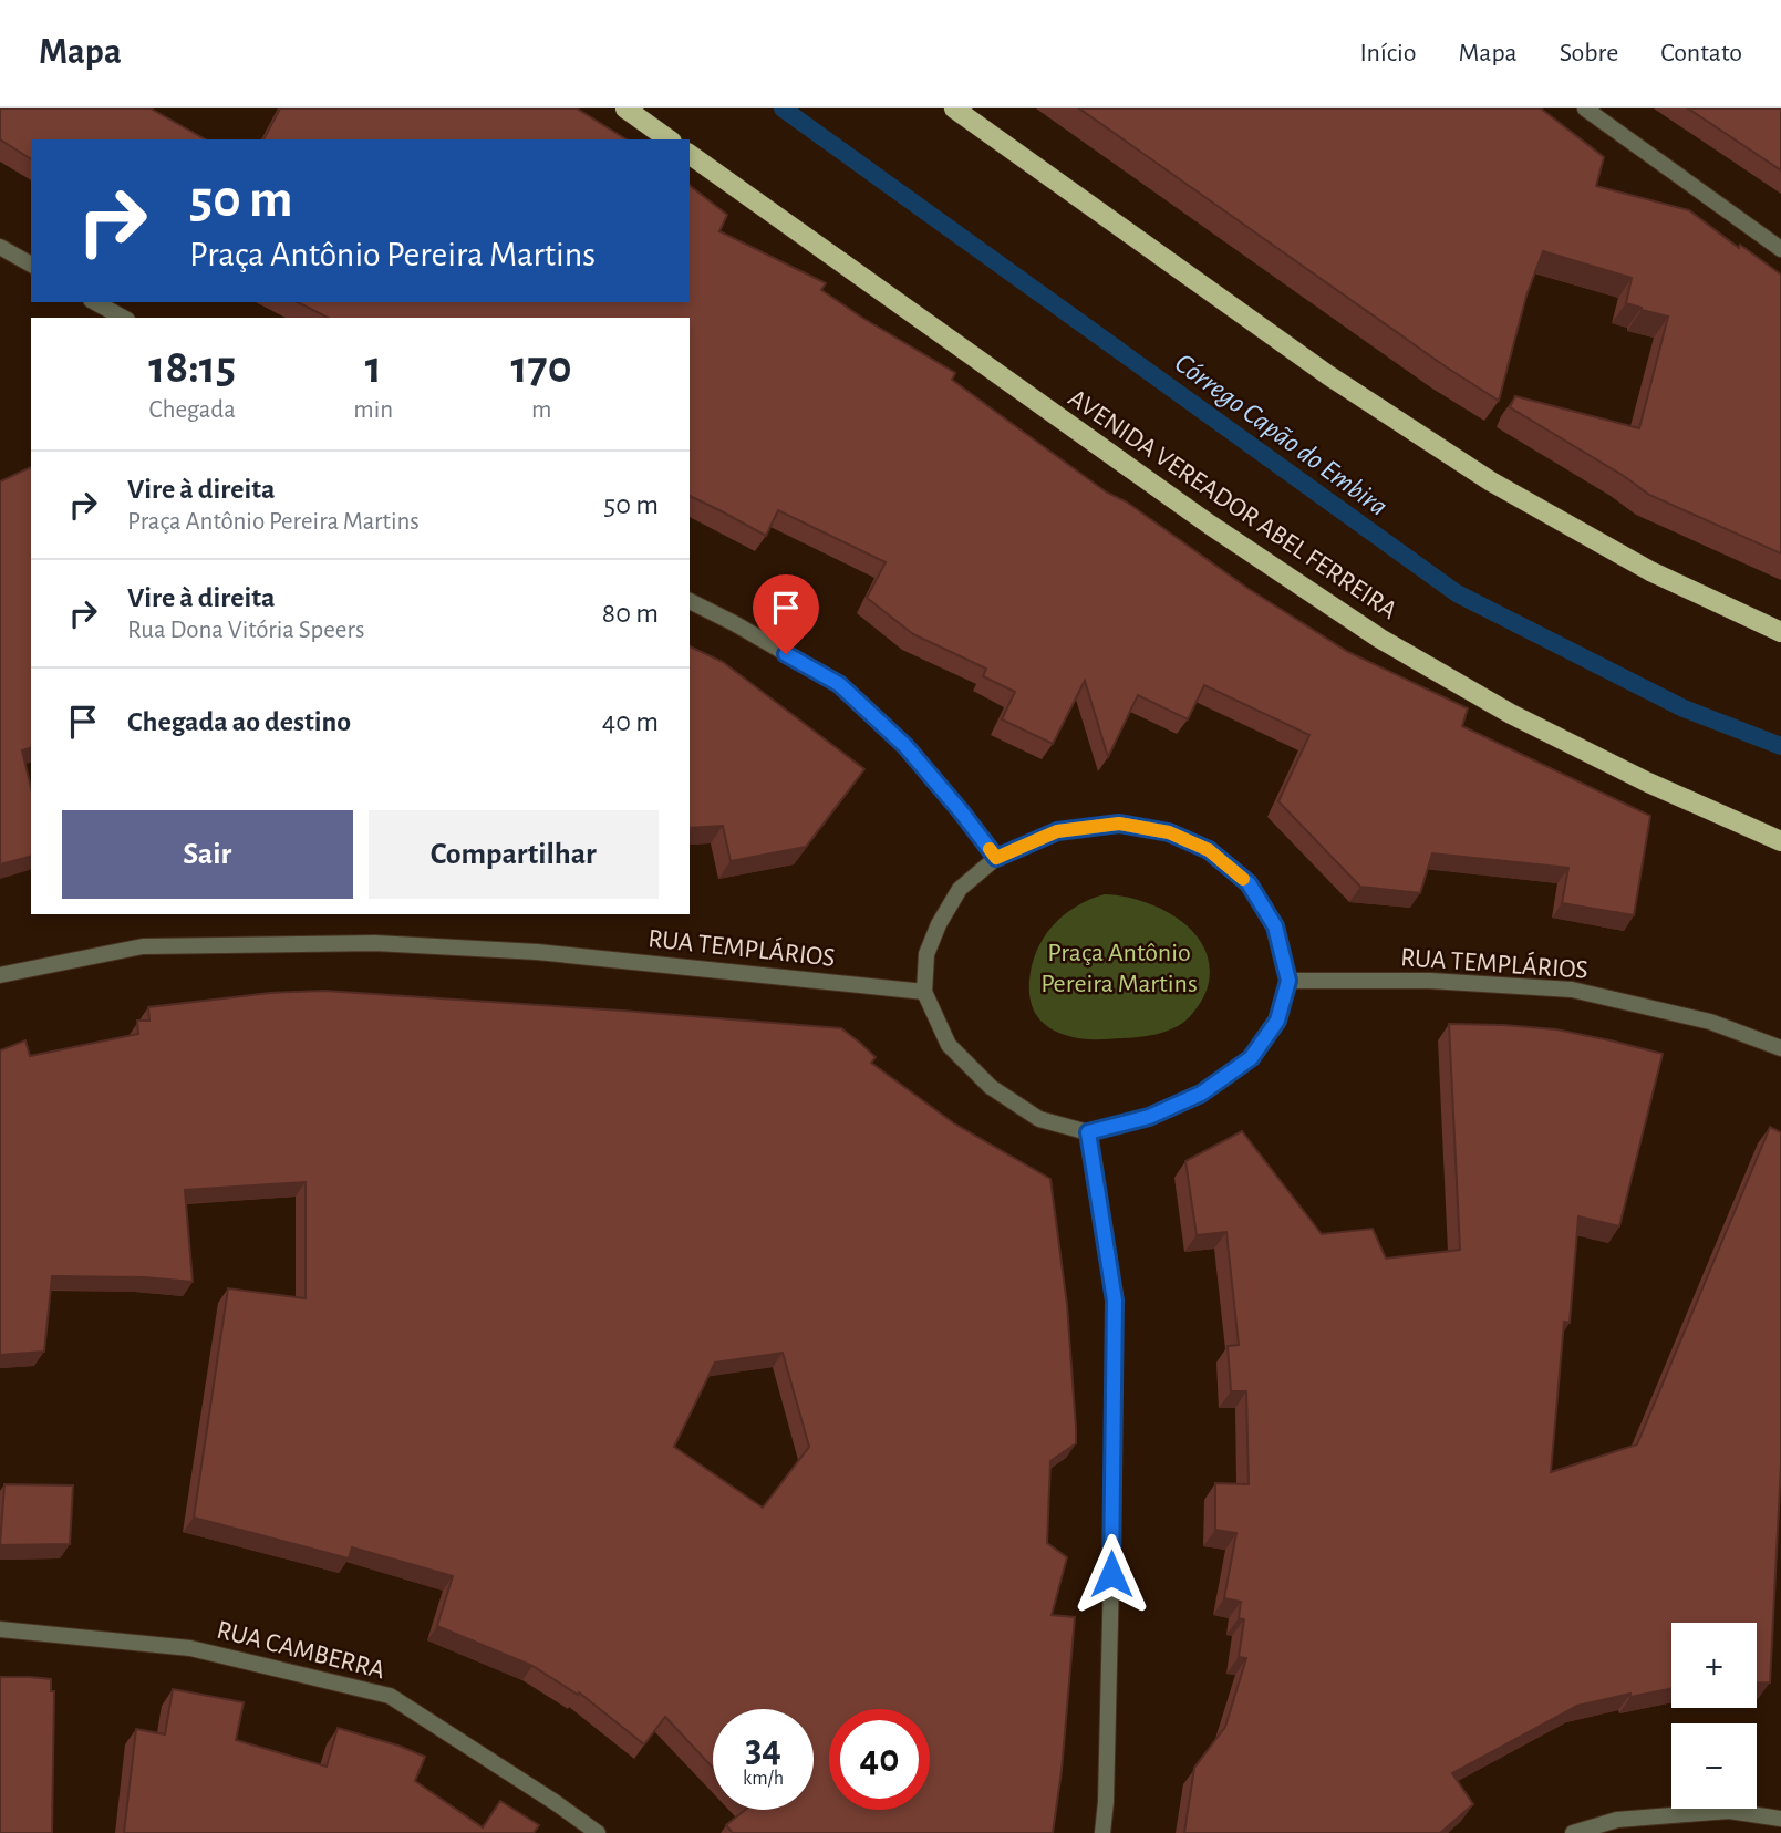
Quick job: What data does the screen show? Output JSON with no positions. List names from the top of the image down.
{
  "streets": {
    "main road": ["AVENIDA VEREADOR ABEL FERREIRA"],
    "street": ["RUA TEMPLÁRIOS", "RUA CAMBERRA"]
  },
  "water": ["Córrego Capão do Embira"],
  "parks": ["Praça Antônio Pereira Martins"],
  "page": {
    "header": "Mapa",
    "nav": [
      "Início",
      "Mapa",
      "Sobre",
      "Contato"
    ],
    "turn": ["50 m", "Praça Antônio Pereira Martins"],
    "eta": [
      "18:15",
      "Chegada",
      "1",
      "min",
      "170",
      "m"
    ],
    "list": [
      {
        "name": "Vire à direita",
        "note": "Praça Antônio Pereira Martins",
        "value": "50 m"
      },
      {
        "name": "Vire à direita",
        "note": "Rua Dona Vitória Speers",
        "value": "80 m"
      },
      {
        "name": "Chegada ao destino",
        "value": "40 m"
      }
    ],
    "buttons": ["Sair", "Compartilhar"],
    "map_buttons": ["+", "−"],
    "speed": "34 km/h",
    "limit": "40"
  }
}
